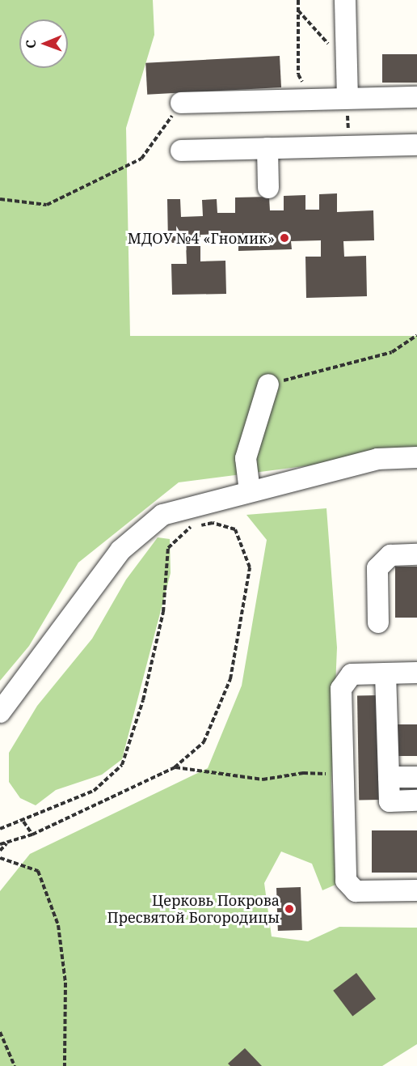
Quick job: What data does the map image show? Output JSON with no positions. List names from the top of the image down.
{
  "places": ["МДОУ №4 «Гномик»", "Церковь Покрова Пресвятой Богородицы"],
  "north": "left"
}
